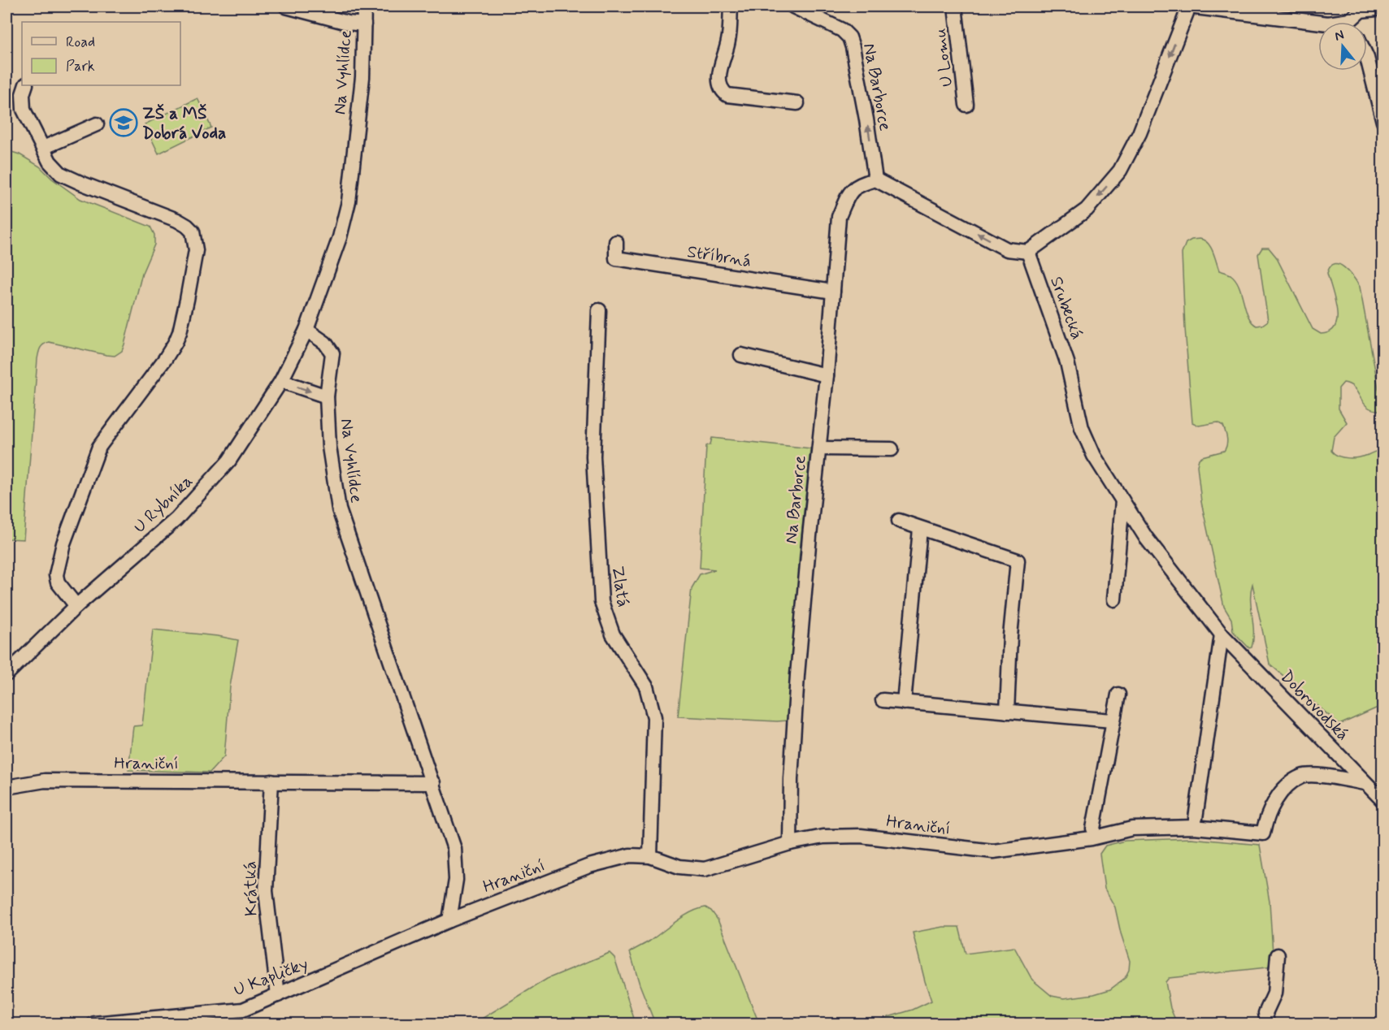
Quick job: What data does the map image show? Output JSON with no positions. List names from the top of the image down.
{
  "streets": {
    "street": [
      "U Lomu",
      "Na Vyhlídce",
      "Na Barborce",
      "Stříbrná",
      "Srubecká",
      "U Rybníka",
      "Zlatá",
      "Dobrovodská",
      "Hraniční",
      "Krátká",
      "U Kapličky"
    ]
  },
  "crossings": [
    ["Na Vyhlídce", "U Rybníka"],
    ["Na Vyhlídce", "Hraniční"],
    ["Na Vyhlídce", "U Kapličky"],
    ["Na Barborce", "Stříbrná"],
    ["Na Barborce", "Hraniční"],
    ["Srubecká", "Dobrovodská"],
    ["Zlatá", "Hraniční"],
    ["Dobrovodská", "Hraniční"],
    ["Hraniční", "Krátká"],
    ["Hraniční", "U Kapličky"],
    ["Krátká", "U Kapličky"]
  ],
  "places": {
    "school or university": ["ZŠ a MŠ Dobrá Voda"]
  },
  "legend": ["Road", "Park"],
  "north": "top"
}
